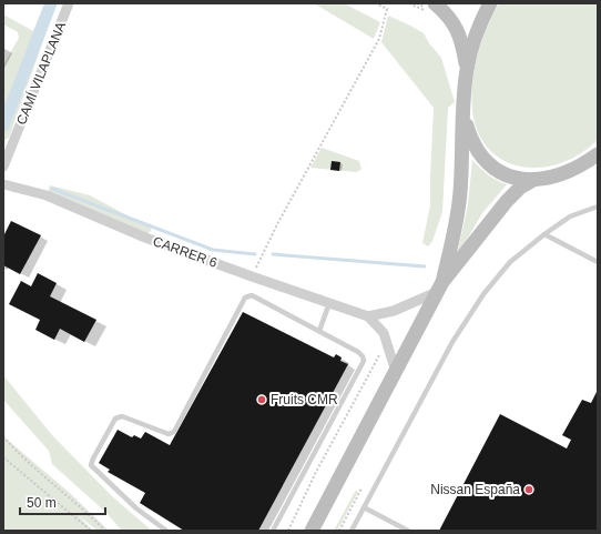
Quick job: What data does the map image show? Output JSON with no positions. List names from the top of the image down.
{
  "streets": {
    "street": ["CAMÍ VILAPLANA", "CARRER 6"]
  },
  "places": ["Fruits CMR", "Nissan España"],
  "scale_bar": "50 m"
}
